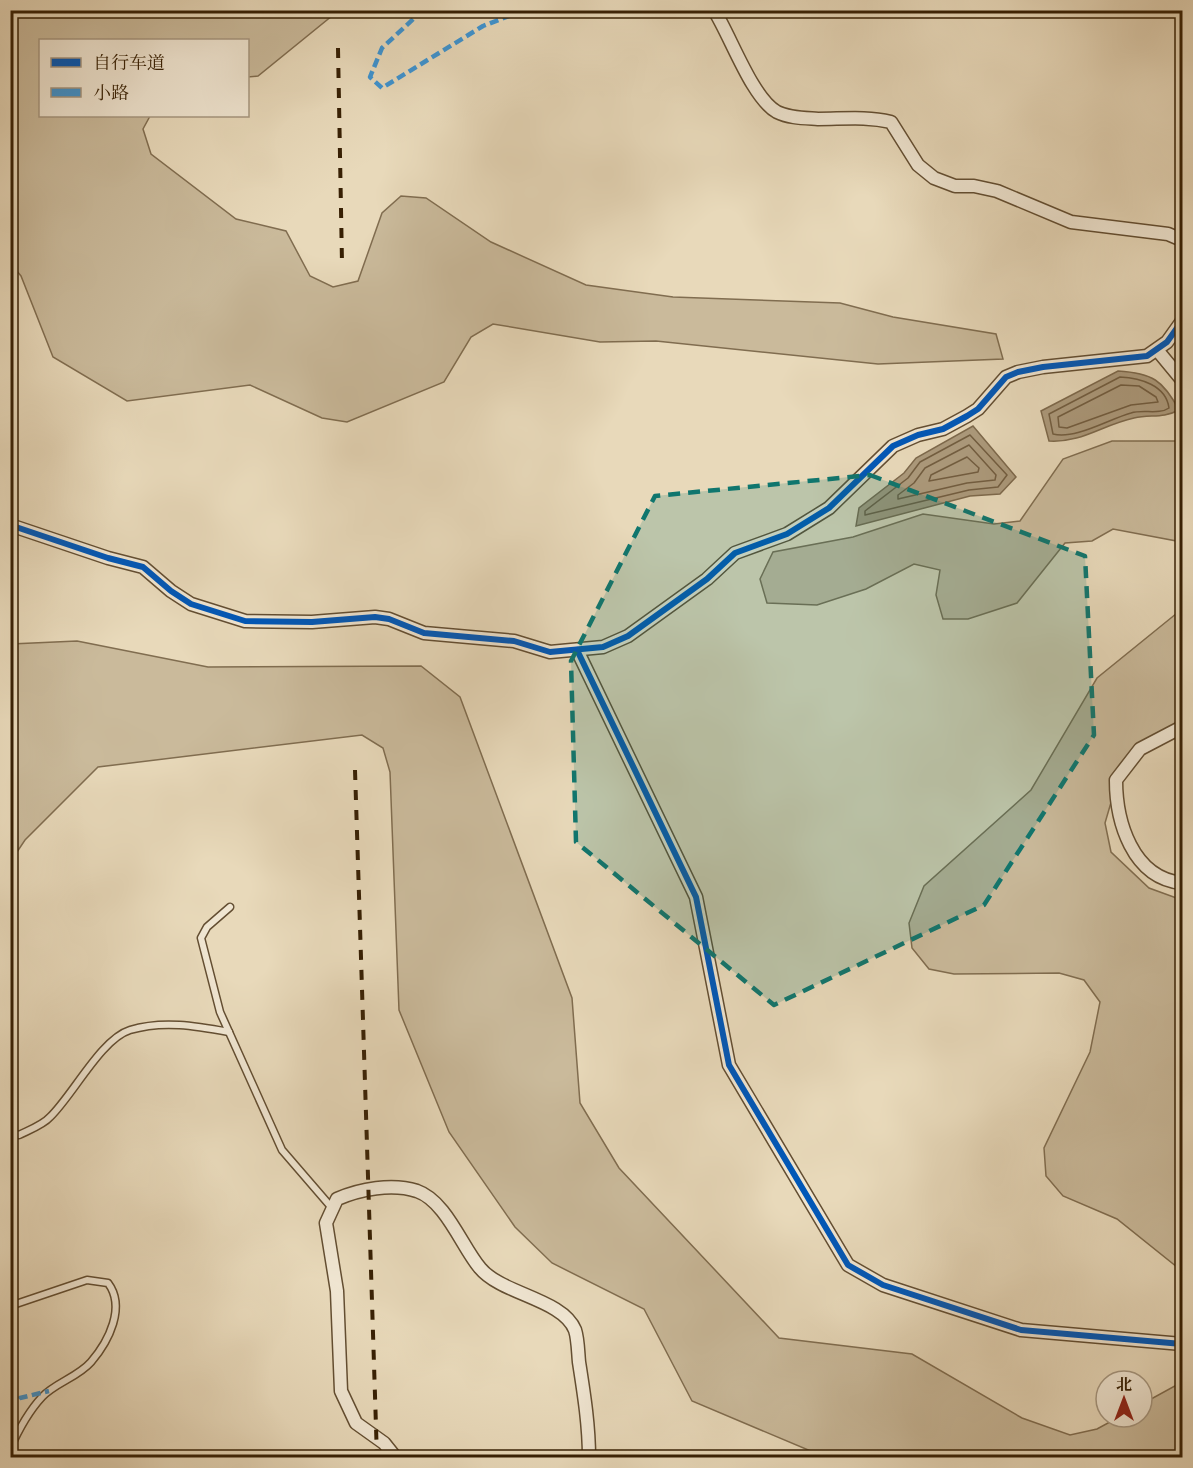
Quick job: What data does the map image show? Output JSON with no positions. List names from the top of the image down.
{
  "legend": ["自行车道", "小路"],
  "north": "top"
}
